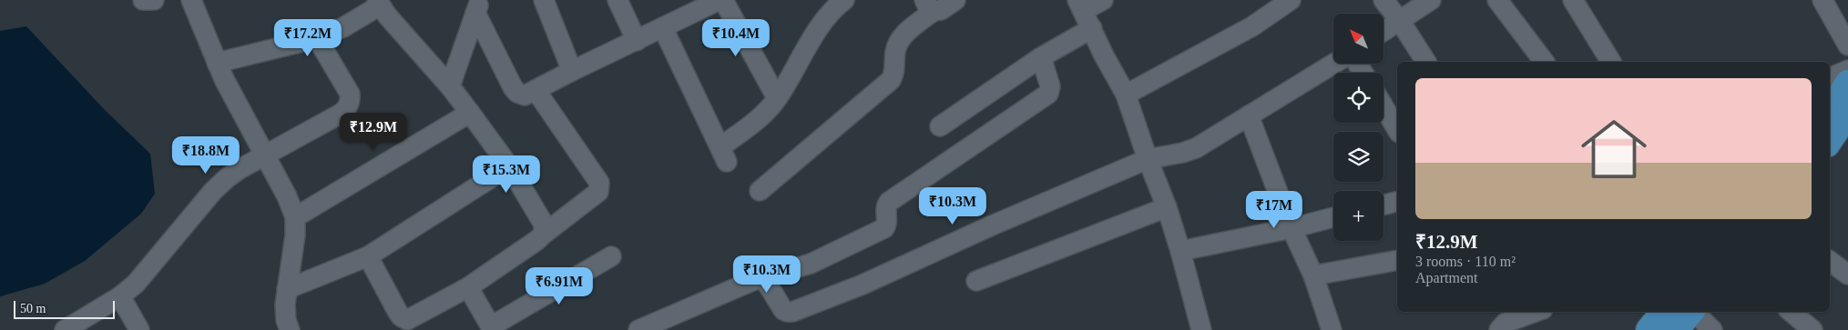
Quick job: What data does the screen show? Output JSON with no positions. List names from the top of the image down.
{
  "scale_bar": "50 m",
  "north": "top left",
  "page": {
    "map_buttons": "+",
    "price": [
      "₹17.2M",
      "₹10.4M",
      "₹12.9M",
      "₹18.8M",
      "₹15.3M",
      "₹10.3M",
      "₹17M",
      "₹10.3M",
      "₹6.91M"
    ],
    "list": [
      {
        "name": "₹12.9M",
        "note": "3 rooms · 110 m² · Apartment"
      }
    ],
    "scale": "50 m"
  }
}
